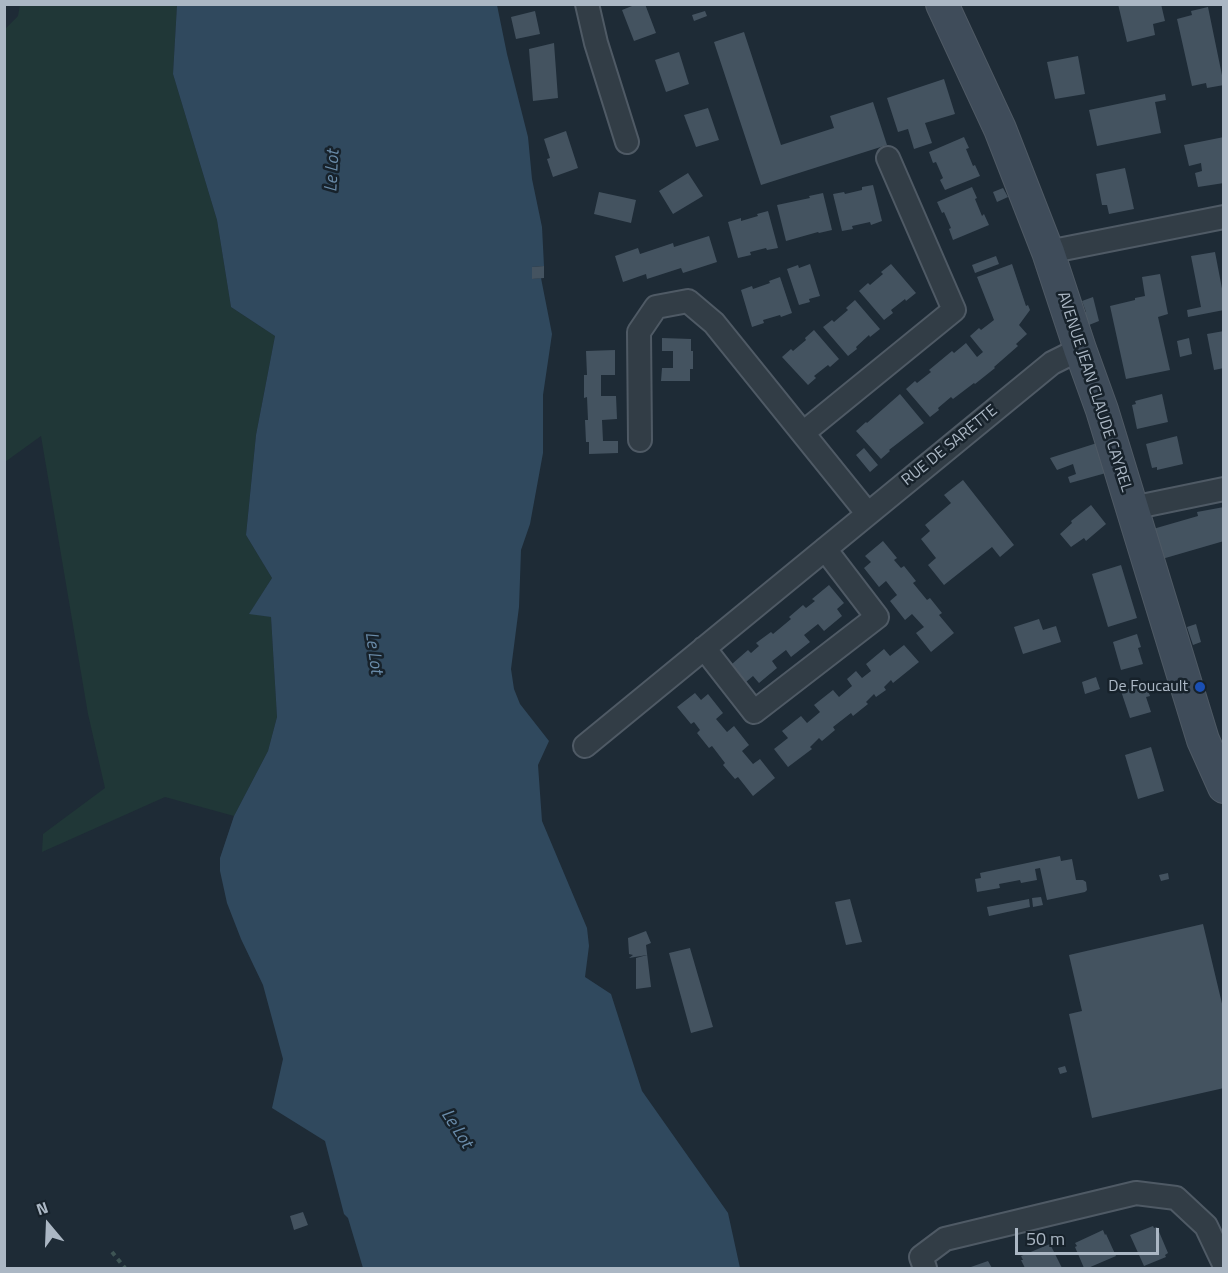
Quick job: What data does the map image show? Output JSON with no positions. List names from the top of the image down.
{
  "streets": {
    "main road": ["AVENUE JEAN CLAUDE CAYREL"],
    "street": ["RUE DE SARETTE"]
  },
  "crossings": [
    ["AVENUE JEAN CLAUDE CAYREL", "RUE DE SARETTE"]
  ],
  "water": ["Le Lot"],
  "places": ["De Foucault"],
  "scale_bar": "50 m",
  "north": "top"
}
